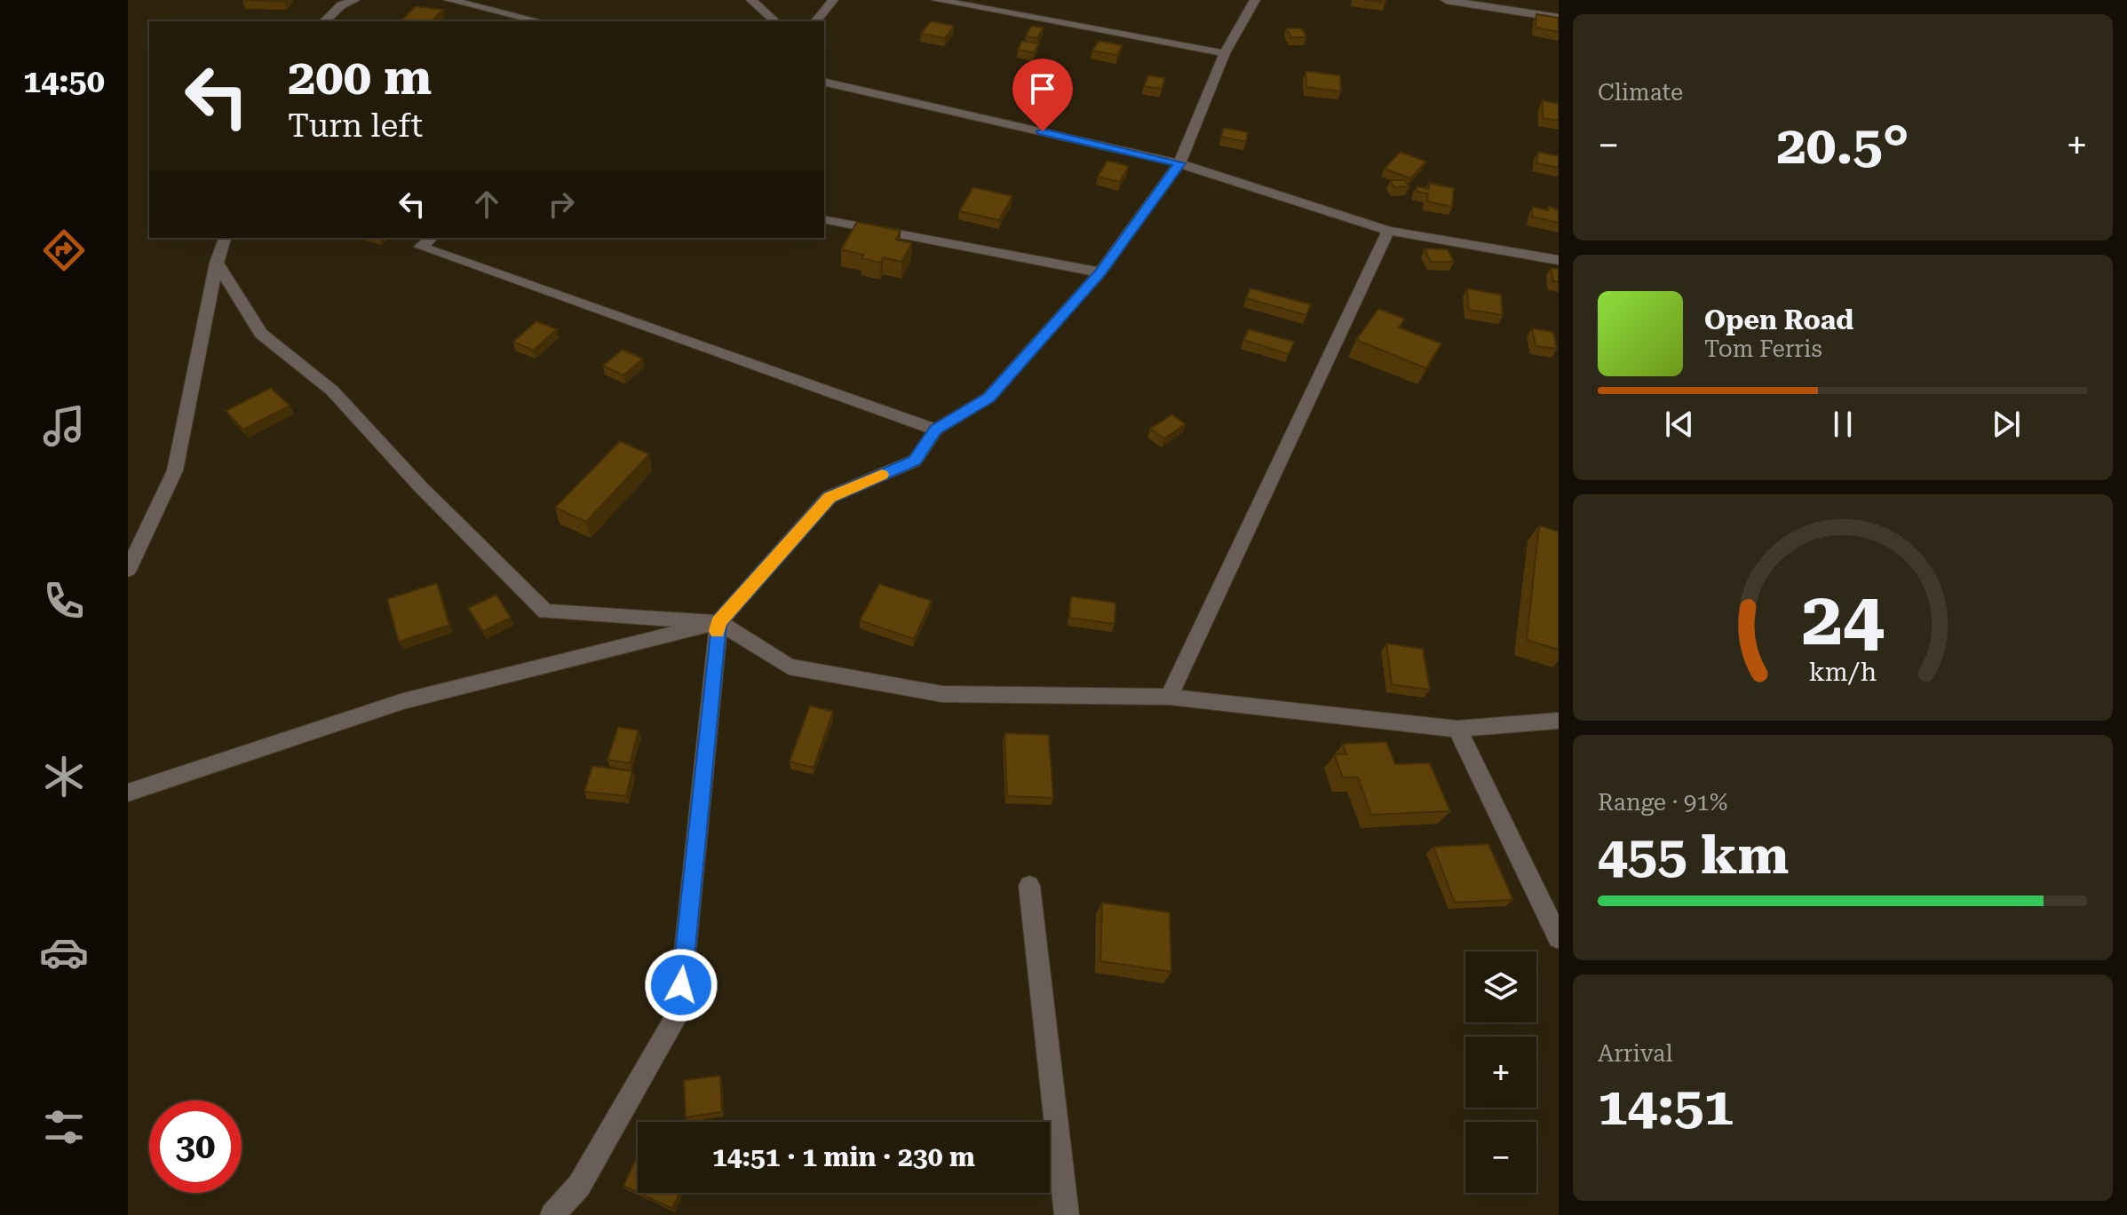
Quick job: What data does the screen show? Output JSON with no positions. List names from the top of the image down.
{
  "page": {
    "tabs": "14:50",
    "tile": [
      "Climate",
      ["Range · 91%", "455 km"],
      ["Arrival", "14:51"]
    ],
    "turn": ["200 m", "Turn left"],
    "heat": ["−", "20.5°", "+"],
    "song": ["Open Road", "Tom Ferris"],
    "map_buttons": ["+", "−"],
    "limit": "30",
    "trip": "14:51 · 1 min · 230 m",
    "gauge": ["24", "km/h"]
  }
}
